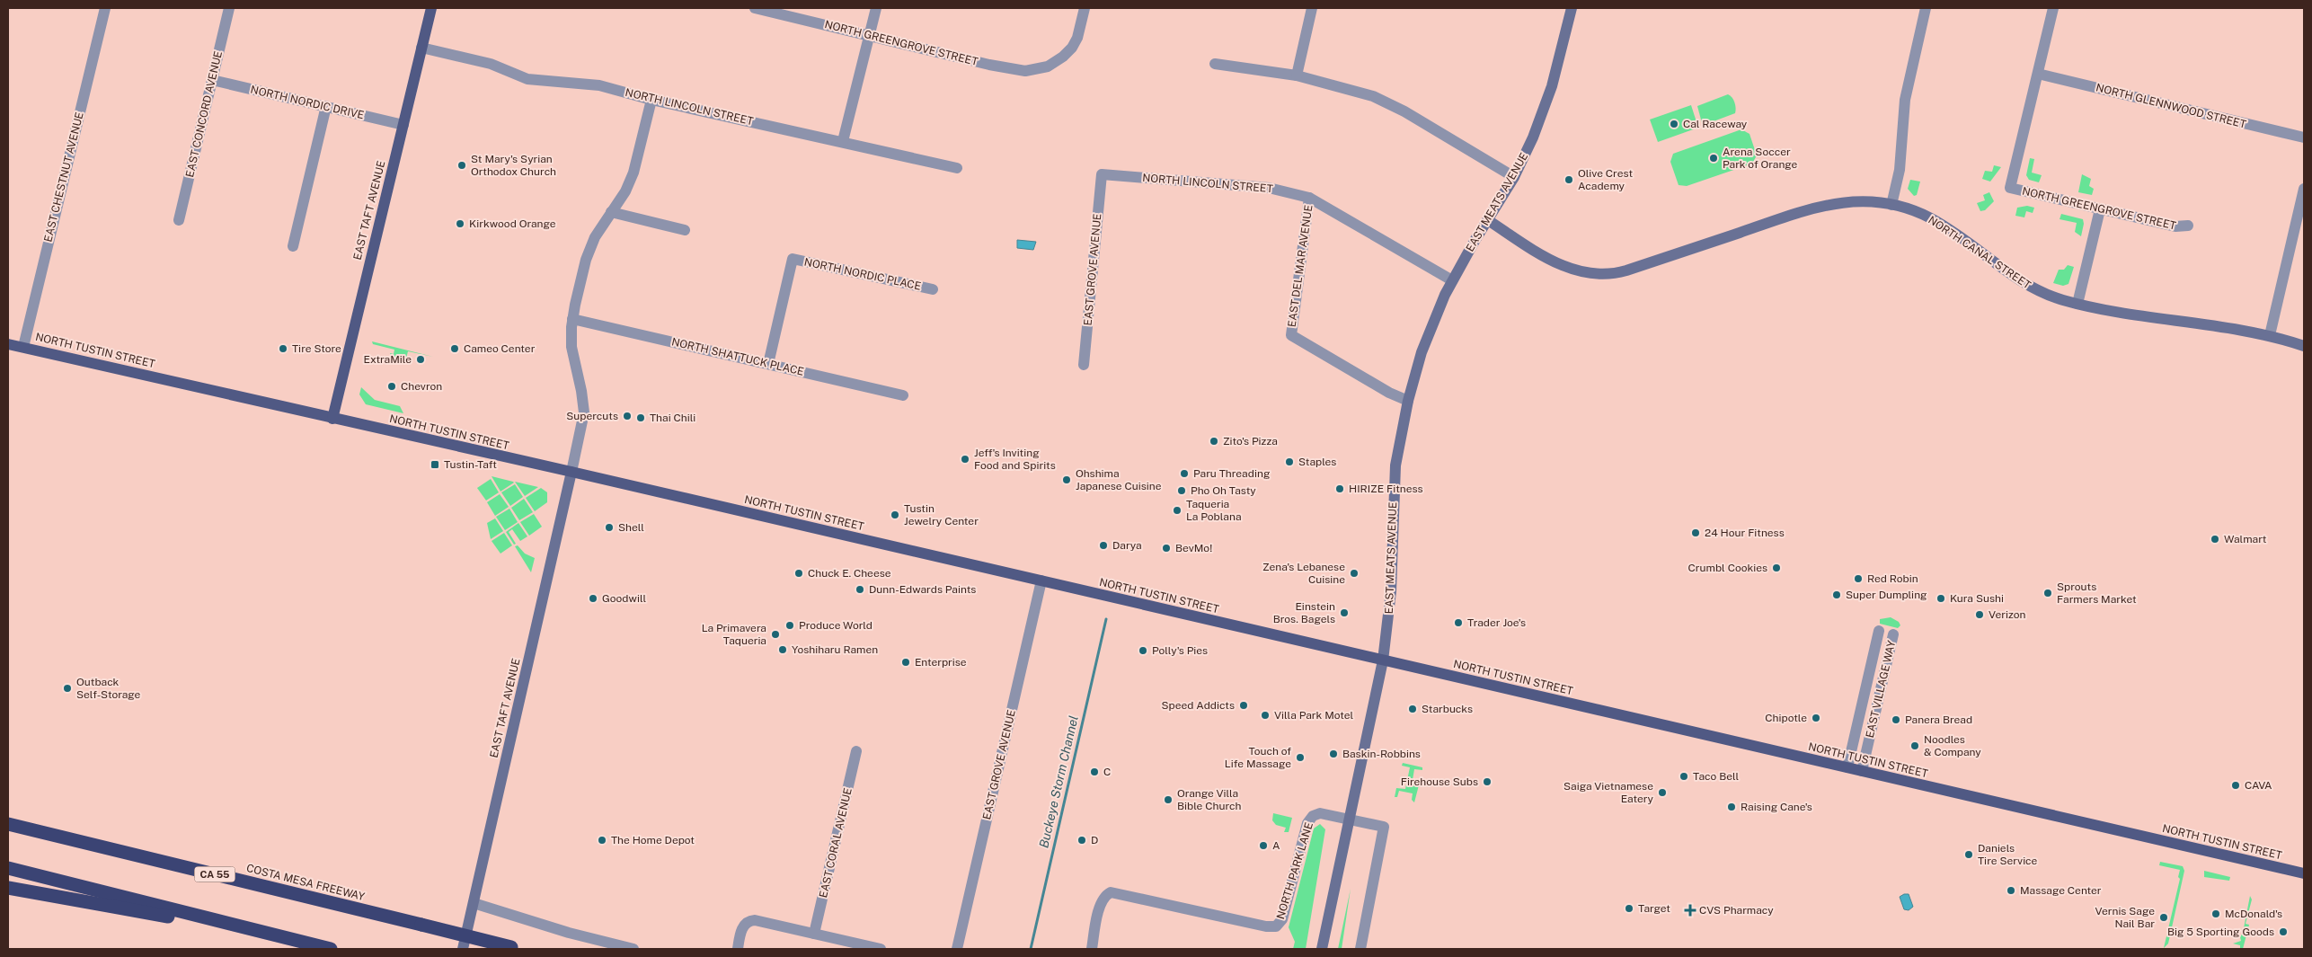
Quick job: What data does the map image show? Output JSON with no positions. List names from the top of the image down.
{
  "streets": {
    "highway": ["CA 55", "COSTA MESA FREEWAY"],
    "main road": ["EAST TAFT AVENUE", "NORTH TUSTIN STREET"],
    "street": [
      "NORTH GREENGROVE STREET",
      "NORTH NORDIC DRIVE",
      "NORTH GLENNWOOD STREET",
      "NORTH LINCOLN STREET",
      "EAST CONCORD AVENUE",
      "EAST CHESTNUT AVENUE",
      "EAST MEATS AVENUE",
      "NORTH CANAL STREET",
      "EAST DEL MAR AVENUE",
      "EAST GROVE AVENUE",
      "NORTH NORDIC PLACE",
      "NORTH SHATTUCK PLACE",
      "EAST VILLAGE WAY",
      "EAST CORAL AVENUE",
      "NORTH PARK LANE"
    ]
  },
  "crossings": [
    ["NORTH GREENGROVE STREET", "NORTH GLENNWOOD STREET"],
    ["NORTH NORDIC DRIVE", "EAST CONCORD AVENUE"],
    ["NORTH NORDIC DRIVE", "EAST TAFT AVENUE"],
    ["NORTH LINCOLN STREET", "EAST MEATS AVENUE"],
    ["NORTH LINCOLN STREET", "EAST TAFT AVENUE"],
    ["NORTH LINCOLN STREET", "EAST DEL MAR AVENUE"],
    ["NORTH LINCOLN STREET", "EAST GROVE AVENUE"],
    ["EAST CHESTNUT AVENUE", "NORTH TUSTIN STREET"],
    ["EAST MEATS AVENUE", "NORTH CANAL STREET"],
    ["EAST MEATS AVENUE", "EAST DEL MAR AVENUE"],
    ["EAST MEATS AVENUE", "NORTH TUSTIN STREET"],
    ["EAST MEATS AVENUE", "NORTH PARK LANE"],
    ["EAST TAFT AVENUE", "NORTH TUSTIN STREET"],
    ["EAST GROVE AVENUE", "NORTH TUSTIN STREET"],
    ["NORTH NORDIC PLACE", "NORTH SHATTUCK PLACE"],
    ["NORTH TUSTIN STREET", "EAST VILLAGE WAY"]
  ],
  "water": ["Buckeye Storm Channel"],
  "places": {
    "other": [
      "Cal Raceway",
      "Arena Soccer Park of Orange",
      "St Mary's Syrian Orthodox Church",
      "Olive Crest Academy",
      "Kirkwood Orange",
      "Tire Store",
      "Cameo Center",
      "ExtraMile",
      "Chevron",
      "Supercuts",
      "Thai Chili",
      "Zito's Pizza",
      "Jeff's Inviting Food and Spirits",
      "Staples",
      "Paru Threading",
      "Ohshima Japanese Cuisine",
      "HIRIZE Fitness",
      "Pho Oh Tasty",
      "Taqueria La Poblana",
      "Tustin Jewelry Center",
      "Shell",
      "24 Hour Fitness",
      "Walmart",
      "Darya",
      "BevMo!",
      "Crumbl Cookies",
      "Chuck E. Cheese",
      "Zena's Lebanese Cuisine",
      "Red Robin",
      "Dunn-Edwards Paints",
      "Sprouts Farmers Market",
      "Super Dumpling",
      "Goodwill",
      "Kura Sushi",
      "Einstein Bros. Bagels",
      "Verizon",
      "Trader Joe's",
      "Produce World",
      "La Primavera Taqueria",
      "Yoshiharu Ramen",
      "Polly's Pies",
      "Enterprise",
      "Outback Self-Storage",
      "Speed Addicts",
      "Starbucks",
      "Villa Park Motel",
      "Chipotle",
      "Panera Bread",
      "Noodles & Company",
      "Baskin-Robbins",
      "Touch of Life Massage",
      "C",
      "Taco Bell",
      "Firehouse Subs",
      "CAVA",
      "Saiga Vietnamese Eatery",
      "Orange Villa Bible Church",
      "Raising Cane's",
      "The Home Depot",
      "D",
      "A",
      "Daniels Tire Service",
      "Massage Center",
      "Target",
      "McDonald's",
      "Vernis Sage Nail Bar",
      "Big 5 Sporting Goods"
    ],
    "transit": ["Tustin-Taft"],
    "health": ["CVS Pharmacy"]
  }
}
